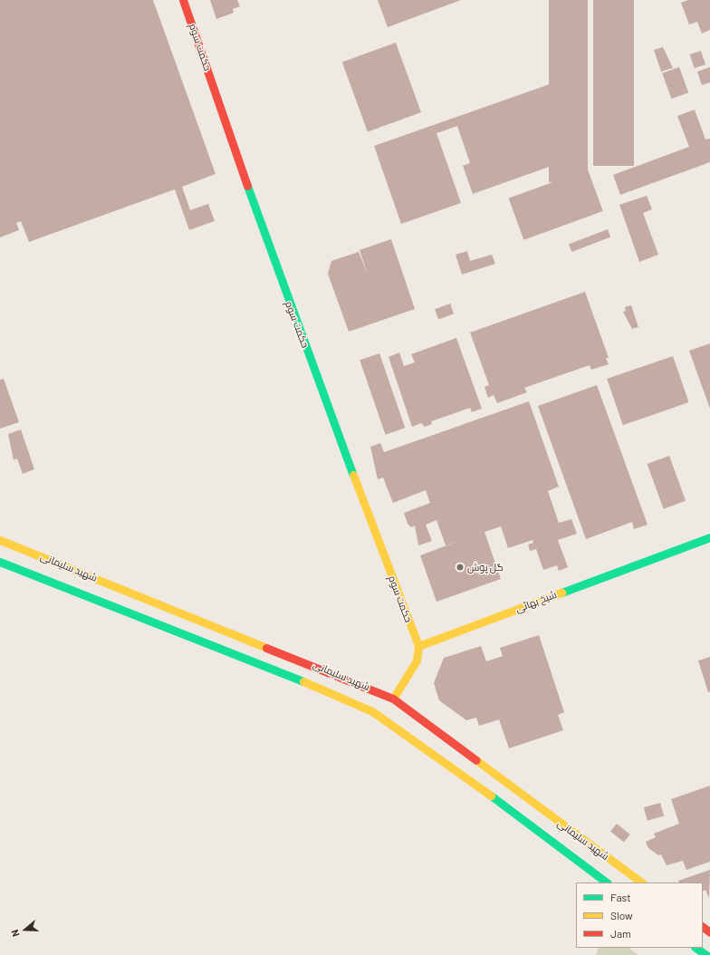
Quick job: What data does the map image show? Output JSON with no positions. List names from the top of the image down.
{
  "streets": {
    "main road": ["حکمت سوم", "شهید سلیمانی", "شیخ بهائی"]
  },
  "crossings": [
    ["حکمت سوم", "شیخ بهائی"]
  ],
  "places": ["گل پوش"],
  "legend": ["Fast", "Slow", "Jam"],
  "north": "left"
}
